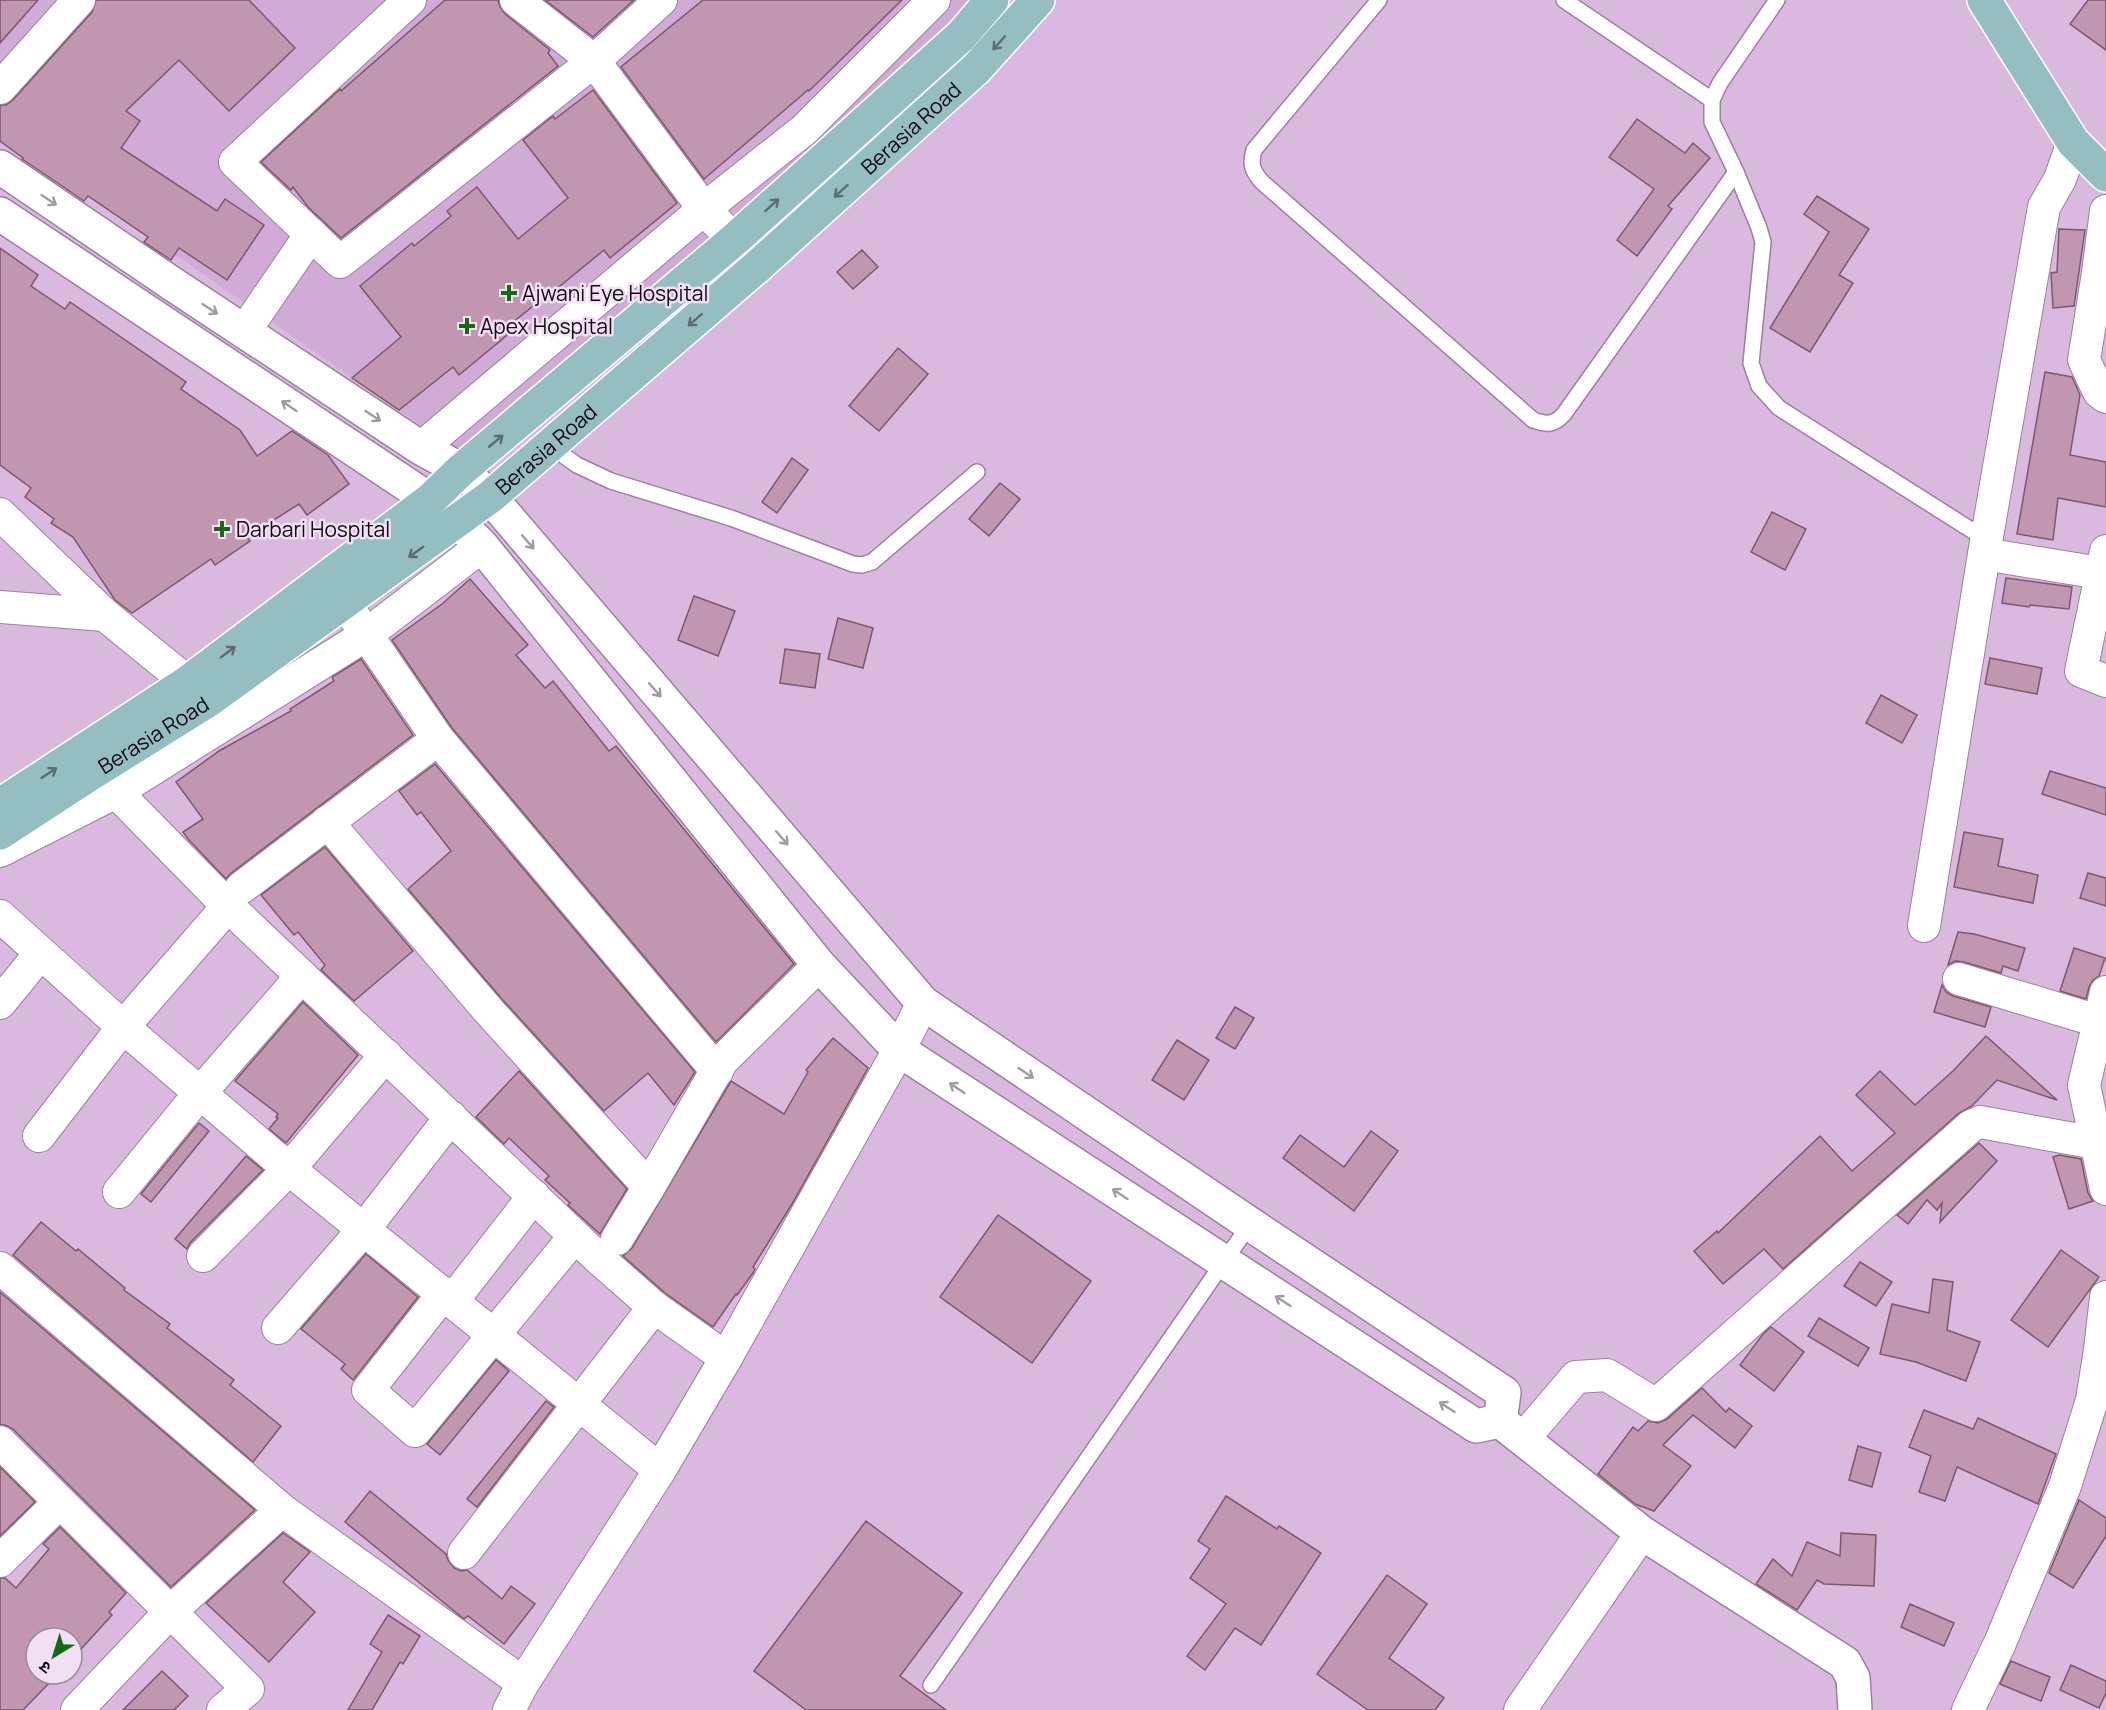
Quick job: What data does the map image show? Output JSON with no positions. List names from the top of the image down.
{
  "streets": {
    "main road": ["Berasia Road"]
  },
  "places": {
    "health": ["Ajwani Eye Hospital", "Apex Hospital", "Darbari Hospital"]
  },
  "north": "bottom left"
}
